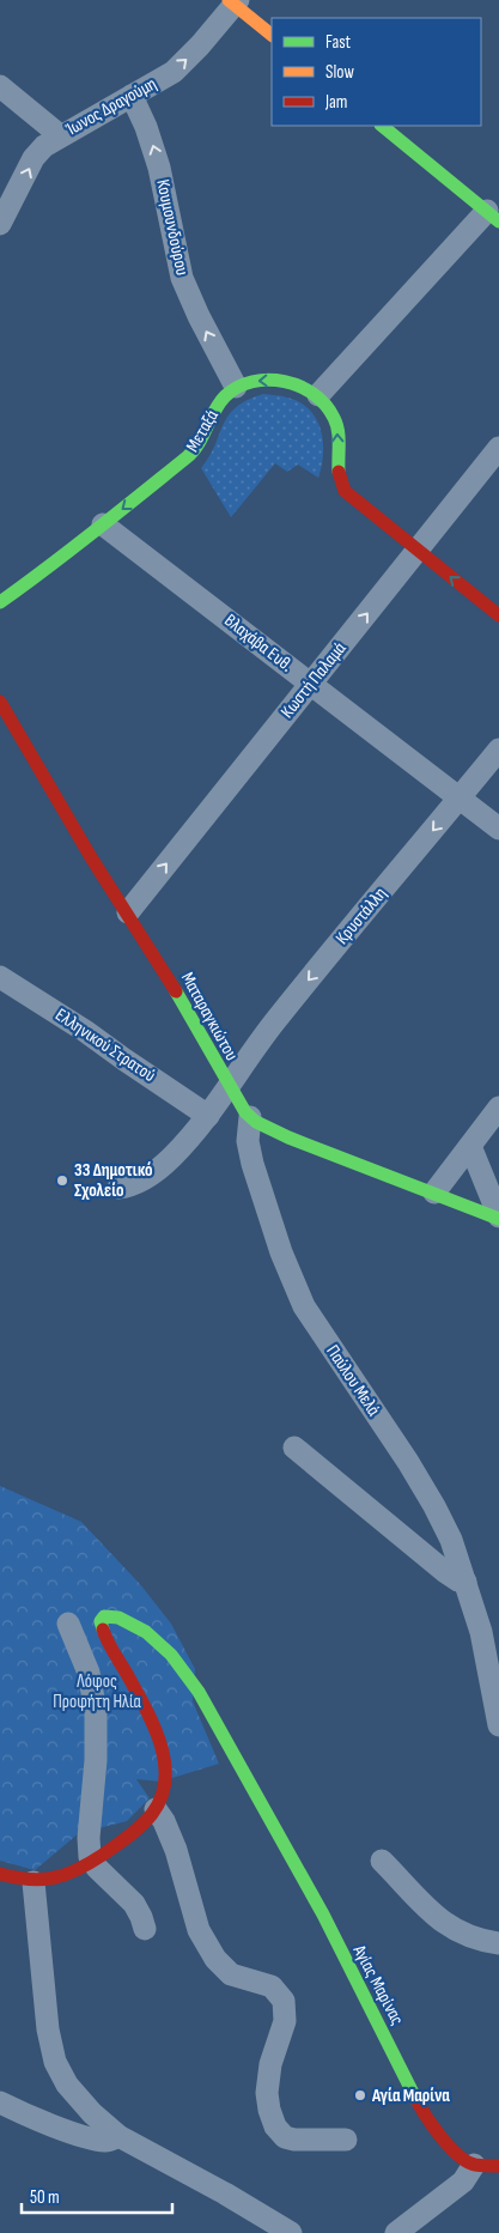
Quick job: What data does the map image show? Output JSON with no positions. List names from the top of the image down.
{
  "streets": {
    "street": [
      "Ίωνος Δραγούμη",
      "Κουμουνδούρου",
      "Μεταξά",
      "Βλαχάβα Ευθ.",
      "Κωστή Παλαμά",
      "Κρυστάλλη",
      "Ματαραγκιώτου",
      "Ελληνικού Στρατού",
      "Παύλου Μελά",
      "Αγίας Μαρίνας"
    ]
  },
  "crossings": [
    ["Ίωνος Δραγούμη", "Κουμουνδούρου"],
    ["Κουμουνδούρου", "Μεταξά"],
    ["Μεταξά", "Βλαχάβα Ευθ."],
    ["Βλαχάβα Ευθ.", "Κωστή Παλαμά"],
    ["Βλαχάβα Ευθ.", "Κρυστάλλη"],
    ["Κωστή Παλαμά", "Ματαραγκιώτου"],
    ["Κρυστάλλη", "Ματαραγκιώτου"],
    ["Κρυστάλλη", "Ελληνικού Στρατού"],
    ["Ματαραγκιώτου", "Παύλου Μελά"]
  ],
  "one_way": [
    "Ίωνος Δραγούμη",
    "Κουμουνδούρου",
    "Μεταξά",
    "Κωστή Παλαμά",
    "Κρυστάλλη"
  ],
  "parks": ["Λόφος Προφήτη Ηλία"],
  "places": ["33 Δημοτικό Σχολείο", "Αγία Μαρίνα"],
  "legend": ["Fast", "Slow", "Jam"],
  "scale_bar": "50 m"
}
